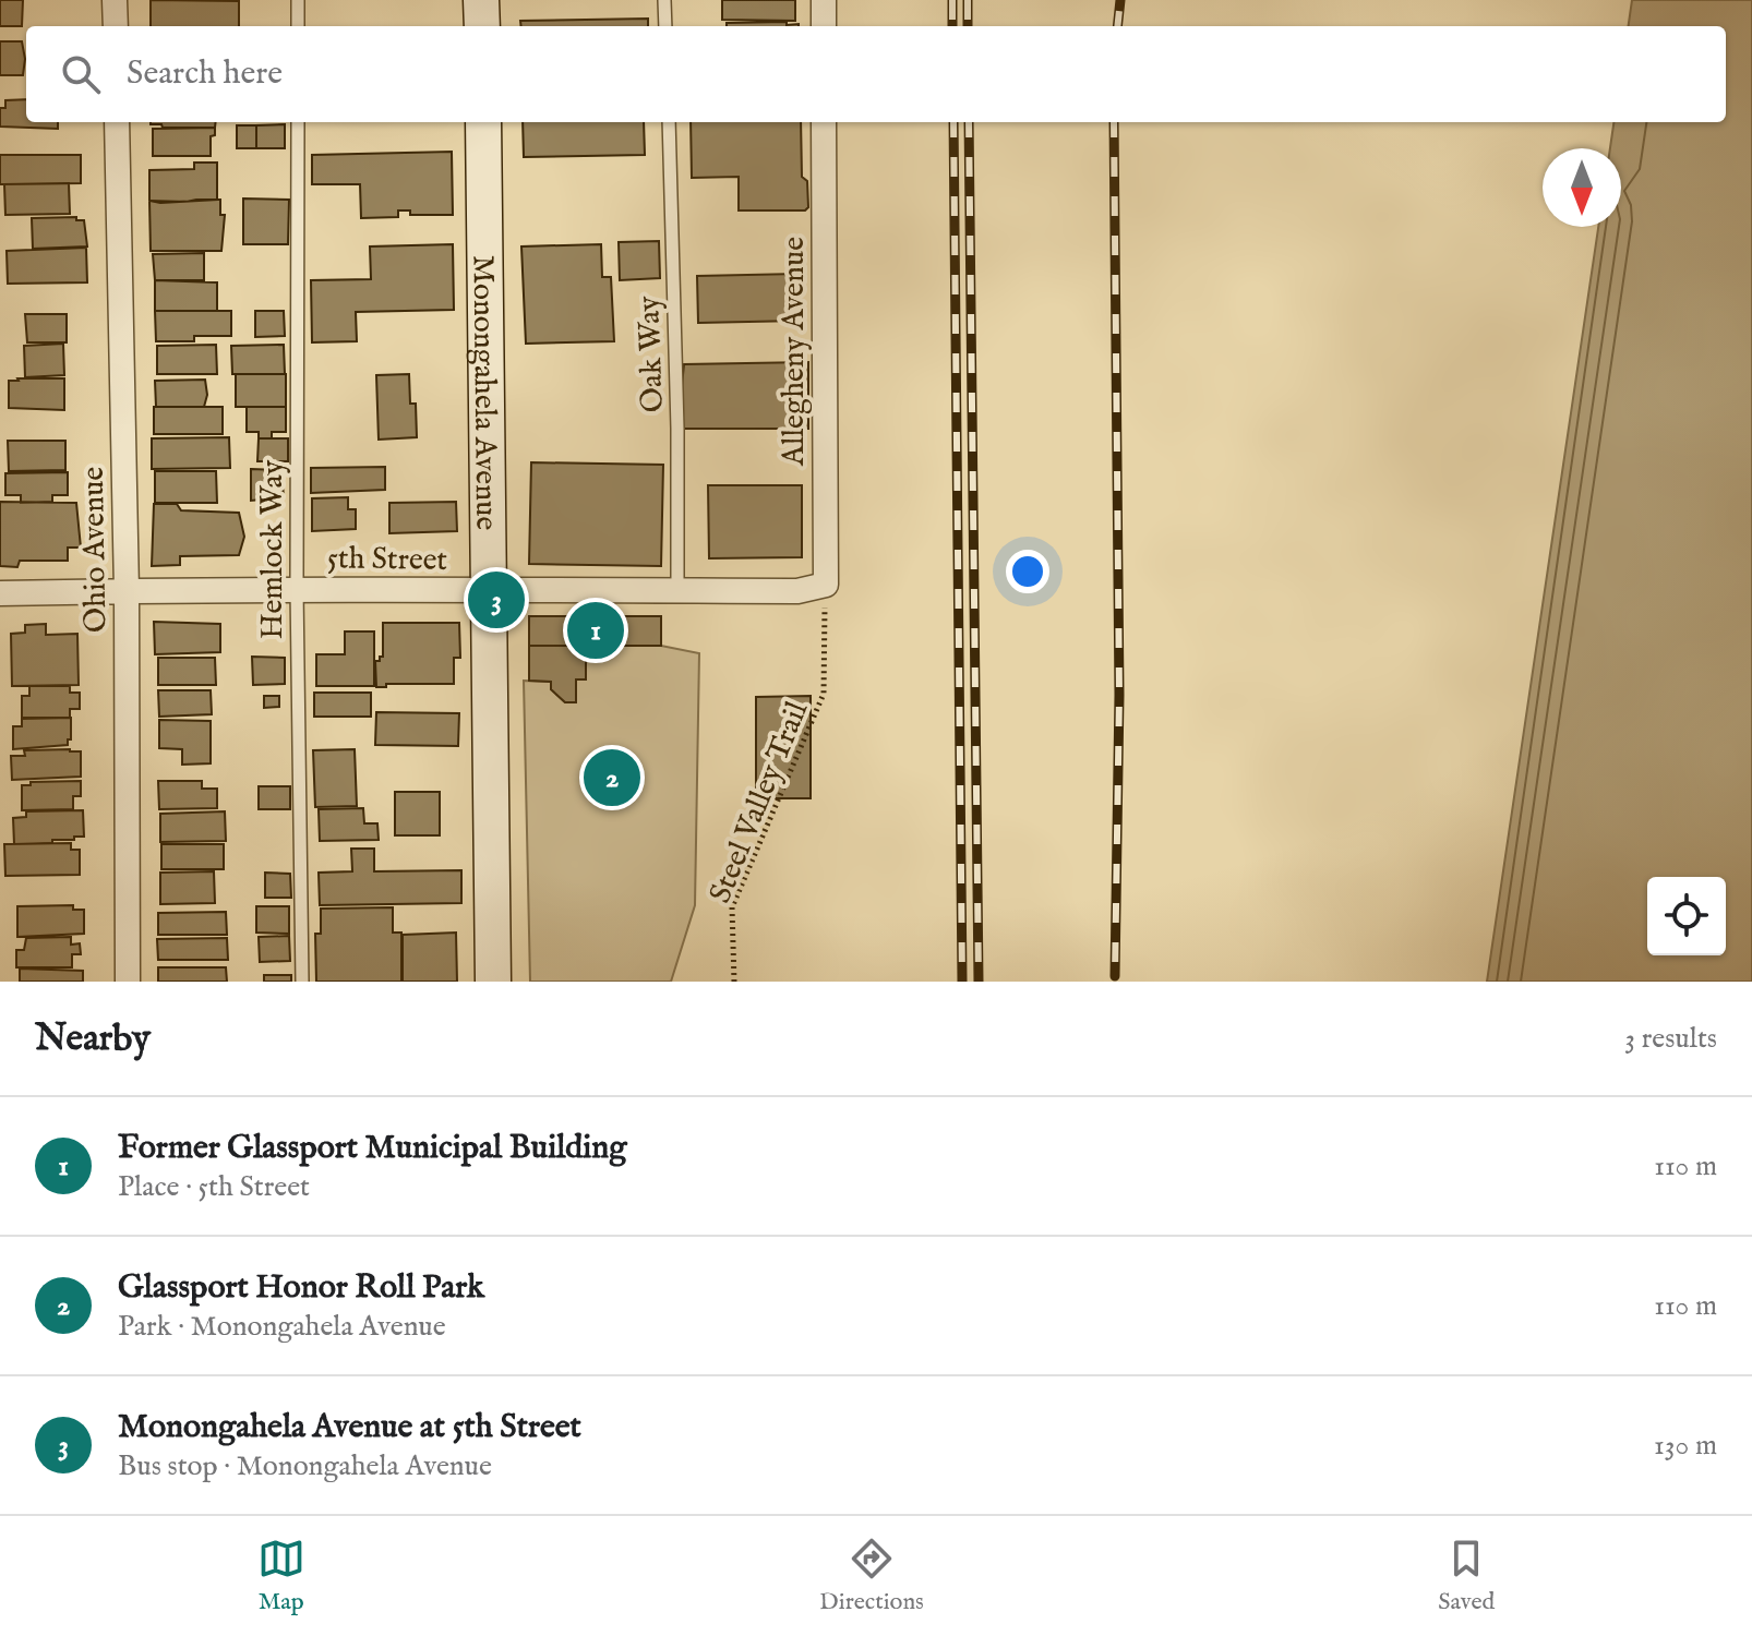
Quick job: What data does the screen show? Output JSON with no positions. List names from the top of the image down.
{
  "streets": {
    "main road": ["Monongahela Avenue"],
    "street": ["Allegheny Avenue", "Ohio Avenue", "5th Street"],
    "lane": ["Oak Way", "Hemlock Way"],
    "path": ["Steel Valley Trail"]
  },
  "crossings": [
    ["Allegheny Avenue", "5th Street"],
    ["Allegheny Avenue", "Steel Valley Trail"],
    ["Oak Way", "5th Street"],
    ["Monongahela Avenue", "5th Street"],
    ["Ohio Avenue", "5th Street"],
    ["Hemlock Way", "5th Street"],
    ["5th Street", "Steel Valley Trail"]
  ],
  "north": "bottom",
  "page": {
    "search": "Search here",
    "pins": ["3", "1", "2"],
    "heading": ["Nearby", "3 results"],
    "list": [
      {
        "mark": "1",
        "name": "Former Glassport Municipal Building",
        "note": "Place · 5th Street",
        "value": "110 m"
      },
      {
        "mark": "2",
        "name": "Glassport Honor Roll Park",
        "note": "Park · Monongahela Avenue",
        "value": "110 m"
      },
      {
        "mark": "3",
        "name": "Monongahela Avenue at 5th Street",
        "note": "Bus stop · Monongahela Avenue",
        "value": "130 m"
      }
    ],
    "nav": ["Map", "Directions", "Saved"]
  }
}
